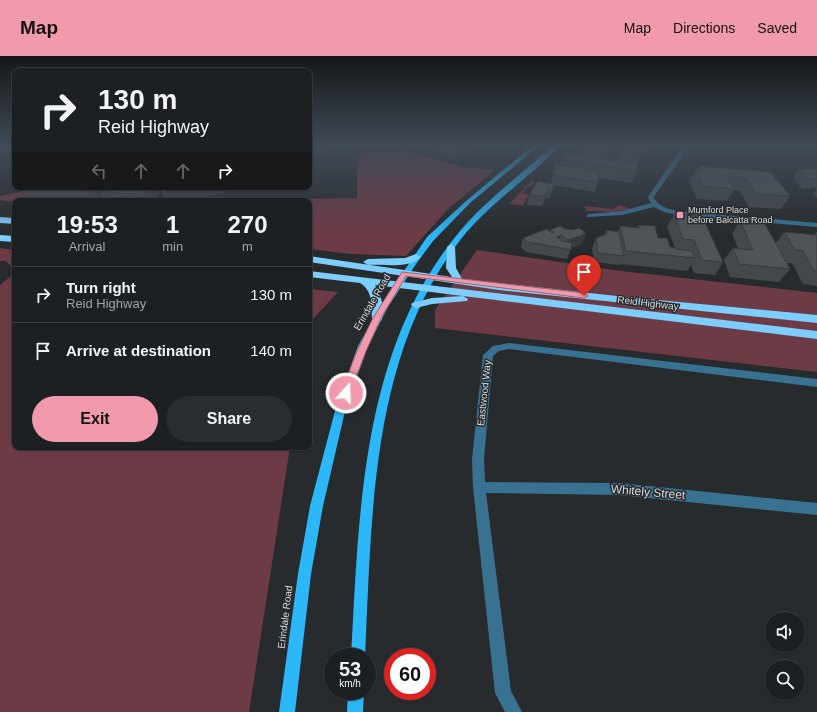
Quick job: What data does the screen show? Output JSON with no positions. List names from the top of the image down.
{
  "streets": {
    "highway": ["Reid Highway"],
    "main road": ["Erindale Road"],
    "street": ["Eastwood Way", "Whitely Street"]
  },
  "crossings": [
    ["Erindale Road", "Reid Highway"],
    ["Eastwood Way", "Whitely Street"]
  ],
  "places": {
    "transit": ["Mumford Place before Balcatta Road"]
  },
  "page": {
    "header": "Map",
    "nav": ["Map", "Directions", "Saved"],
    "turn": ["130 m", "Reid Highway"],
    "eta": [
      "19:53",
      "Arrival",
      "1",
      "min",
      "270",
      "m"
    ],
    "list": [
      {
        "name": "Turn right",
        "note": "Reid Highway",
        "value": "130 m"
      },
      {
        "name": "Arrive at destination",
        "value": "140 m"
      }
    ],
    "buttons": ["Exit", "Share"],
    "speed": "53 km/h",
    "limit": "60"
  }
}
